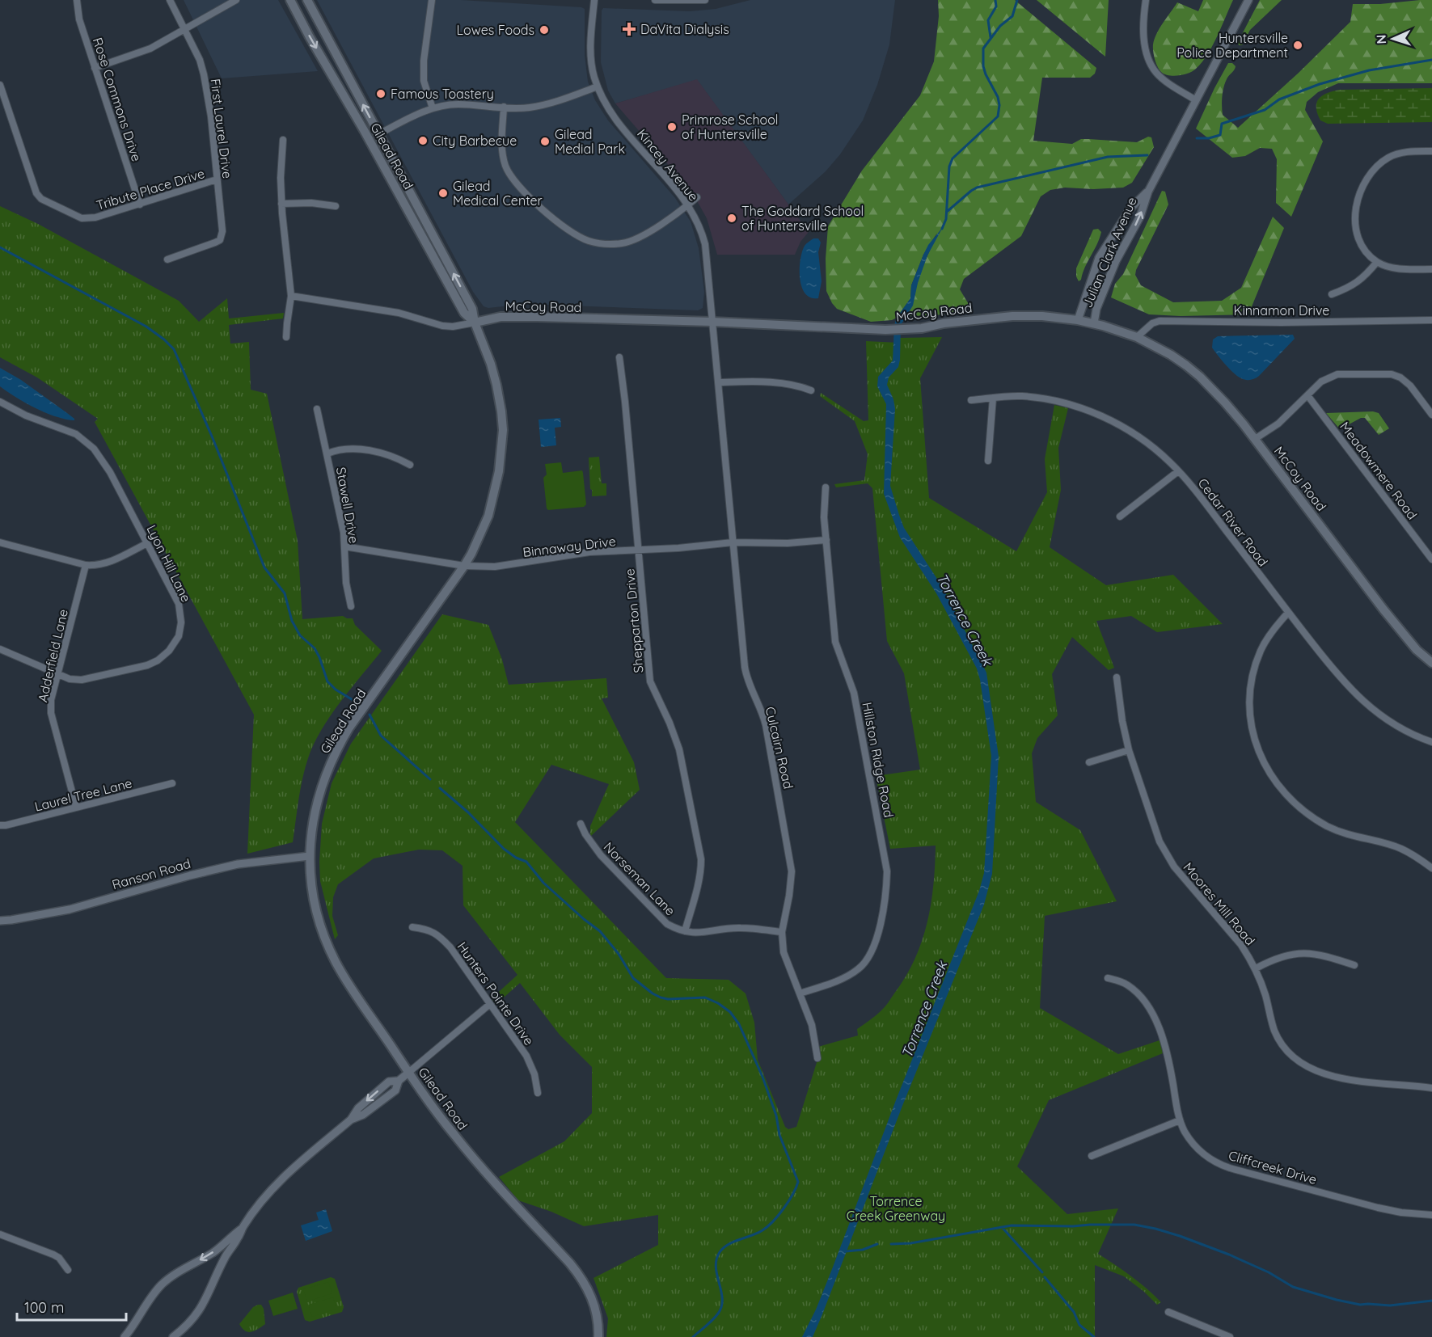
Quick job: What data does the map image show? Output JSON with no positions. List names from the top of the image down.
{
  "streets": {
    "main road": ["Gilead Road", "McCoy Road"],
    "street": [
      "Rose Commons Drive",
      "First Laurel Drive",
      "Kincey Avenue",
      "Tribute Place Drive",
      "Julian Clark Avenue",
      "Kinnamon Drive",
      "Meadowmere Road",
      "Stawell Drive",
      "Cedar River Road",
      "Binnaway Drive",
      "Lyon Hill Lane",
      "Shepparton Drive",
      "Adderfield Lane",
      "Culcairn Road",
      "Hillston Ridge Road",
      "Laurel Tree Lane",
      "Ranson Road",
      "Norseman Lane",
      "Moores Mill Road",
      "Hunters Pointe Drive",
      "Cliffcreek Drive"
    ]
  },
  "crossings": [
    ["Rose Commons Drive", "Tribute Place Drive"],
    ["First Laurel Drive", "Tribute Place Drive"],
    ["Gilead Road", "McCoy Road"],
    ["Gilead Road", "Binnaway Drive"],
    ["Gilead Road", "Ranson Road"],
    ["Kincey Avenue", "McCoy Road"],
    ["Kincey Avenue", "Culcairn Road"],
    ["Julian Clark Avenue", "McCoy Road"],
    ["McCoy Road", "Kinnamon Drive"],
    ["McCoy Road", "Culcairn Road"],
    ["Stawell Drive", "Binnaway Drive"],
    ["Binnaway Drive", "Shepparton Drive"],
    ["Binnaway Drive", "Culcairn Road"],
    ["Binnaway Drive", "Hillston Ridge Road"],
    ["Lyon Hill Lane", "Adderfield Lane"],
    ["Shepparton Drive", "Norseman Lane"],
    ["Adderfield Lane", "Laurel Tree Lane"],
    ["Culcairn Road", "Hillston Ridge Road"],
    ["Culcairn Road", "Norseman Lane"]
  ],
  "water": ["Torrence Creek"],
  "parks": ["Torrence Creek Greenway"],
  "places": {
    "health": ["DaVita Dialysis"],
    "other": [
      "Lowes Foods",
      "Huntersville Police Department",
      "Famous Toastery",
      "Primrose School of Huntersville",
      "City Barbecue",
      "Gilead Medial Park",
      "Gilead Medical Center",
      "The Goddard School of Huntersville"
    ]
  },
  "scale_bar": "100 m",
  "north": "left"
}
